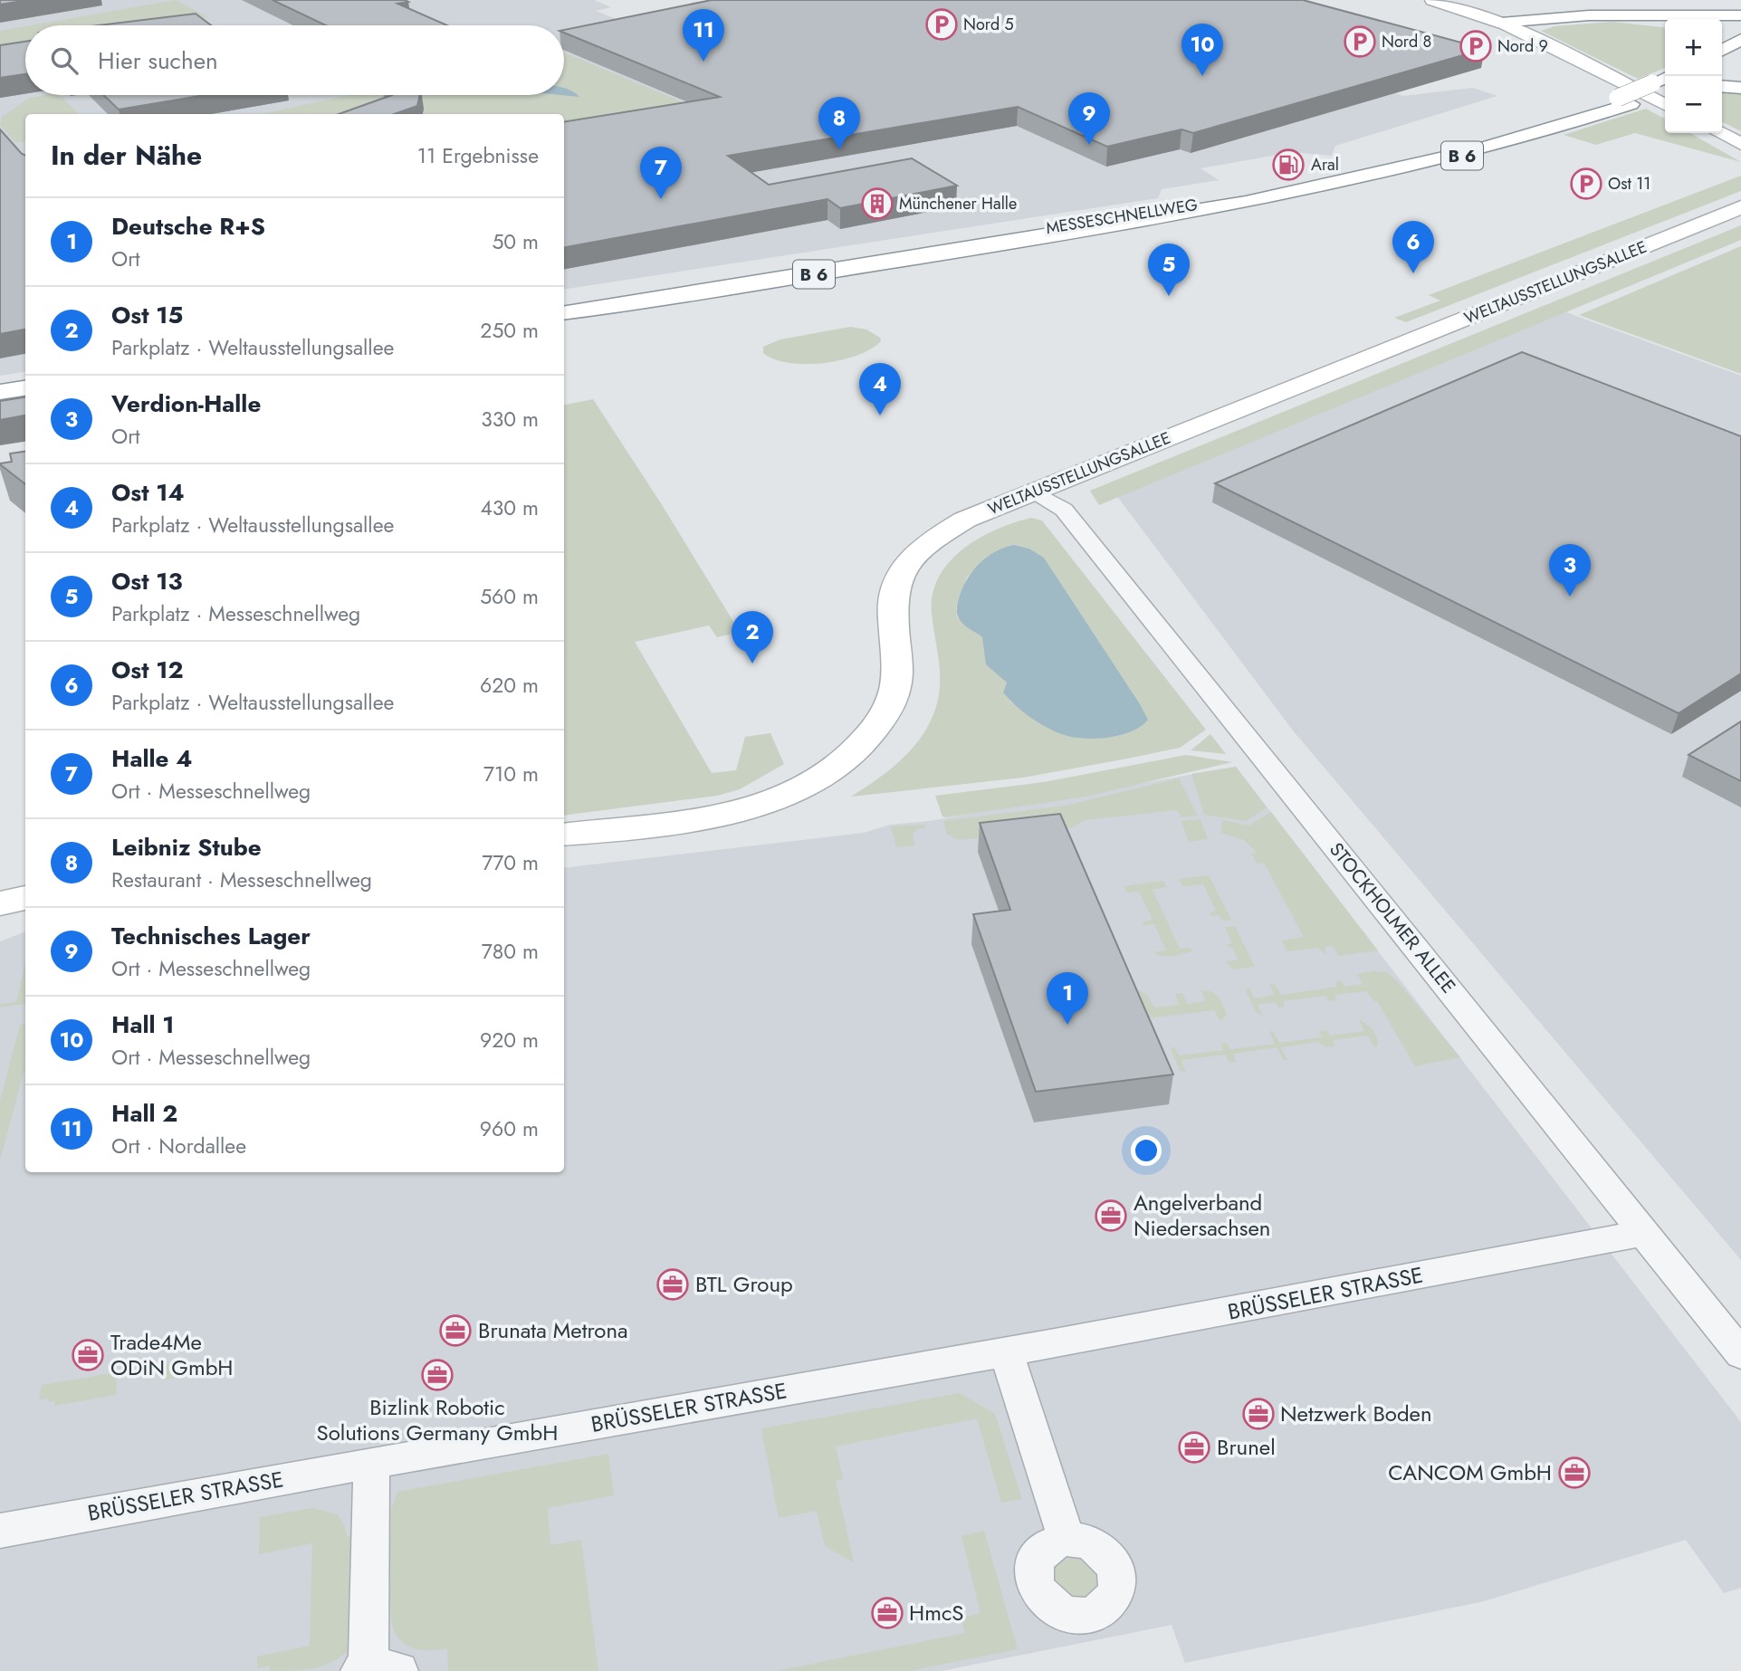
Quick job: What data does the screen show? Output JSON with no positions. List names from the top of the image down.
{
  "streets": {
    "main road": ["B 6", "MESSESCHNELLWEG", "WELTAUSSTELLUNGSALLEE"],
    "street": ["STOCKHOLMER ALLEE", "BRÜSSELER STRASSE"]
  },
  "crossings": [
    ["WELTAUSSTELLUNGSALLEE", "STOCKHOLMER ALLEE"],
    ["STOCKHOLMER ALLEE", "BRÜSSELER STRASSE"]
  ],
  "places": {
    "parking": [
      "Nord 5",
      "Nord 8",
      "Nord 9",
      "Ost 11"
    ],
    "fuel station": ["Aral"],
    "building": ["Münchener Halle"],
    "office": [
      "Angelverband Niedersachsen",
      "BTL Group",
      "Brunata Metrona",
      "Trade4Me ODiN GmbH",
      "Bizlink Robotic Solutions Germany GmbH",
      "Netzwerk Boden",
      "Brunel",
      "CANCOM GmbH",
      "HmcS"
    ]
  },
  "page": {
    "pins": [
      "11",
      "10",
      "9",
      "8",
      "7",
      "6",
      "5",
      "4",
      "3",
      "2",
      "1"
    ],
    "map_buttons": ["+", "−"],
    "search": "Hier suchen",
    "heading": ["In der Nähe", "11 Ergebnisse"],
    "list": [
      {
        "mark": "1",
        "name": "Deutsche R+S",
        "note": "Ort",
        "value": "50 m"
      },
      {
        "mark": "2",
        "name": "Ost 15",
        "note": "Parkplatz · Weltausstellungsallee",
        "value": "250 m"
      },
      {
        "mark": "3",
        "name": "Verdion-Halle",
        "note": "Ort",
        "value": "330 m"
      },
      {
        "mark": "4",
        "name": "Ost 14",
        "note": "Parkplatz · Weltausstellungsallee",
        "value": "430 m"
      },
      {
        "mark": "5",
        "name": "Ost 13",
        "note": "Parkplatz · Messeschnellweg",
        "value": "560 m"
      },
      {
        "mark": "6",
        "name": "Ost 12",
        "note": "Parkplatz · Weltausstellungsallee",
        "value": "620 m"
      },
      {
        "mark": "7",
        "name": "Halle 4",
        "note": "Ort · Messeschnellweg",
        "value": "710 m"
      },
      {
        "mark": "8",
        "name": "Leibniz Stube",
        "note": "Restaurant · Messeschnellweg",
        "value": "770 m"
      },
      {
        "mark": "9",
        "name": "Technisches Lager",
        "note": "Ort · Messeschnellweg",
        "value": "780 m"
      },
      {
        "mark": "10",
        "name": "Hall 1",
        "note": "Ort · Messeschnellweg",
        "value": "920 m"
      },
      {
        "mark": "11",
        "name": "Hall 2",
        "note": "Ort · Nordallee",
        "value": "960 m"
      }
    ]
  }
}
